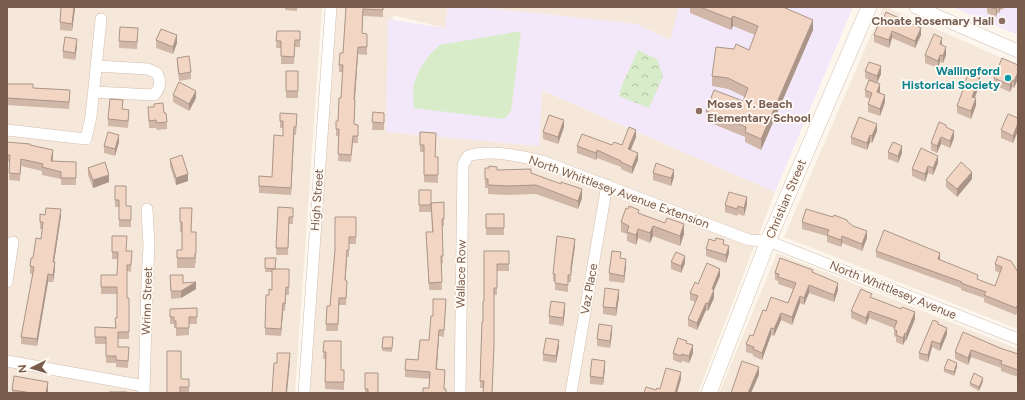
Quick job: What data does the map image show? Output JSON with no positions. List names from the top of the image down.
{
  "streets": {
    "main road": ["Christian Street"],
    "street": [
      "North Whittlesey Avenue Extension",
      "High Street",
      "Wallace Row",
      "Vaz Place",
      "North Whittlesey Avenue",
      "Wrinn Street"
    ]
  },
  "crossings": [
    ["North Whittlesey Avenue Extension", "Christian Street"],
    ["North Whittlesey Avenue Extension", "Wallace Row"],
    ["North Whittlesey Avenue Extension", "Vaz Place"],
    ["North Whittlesey Avenue Extension", "North Whittlesey Avenue"],
    ["Christian Street", "North Whittlesey Avenue"]
  ],
  "places": ["Choate Rosemary Hall", "Wallingford Historical Society", "Moses Y. Beach Elementary School"],
  "north": "left"
}
